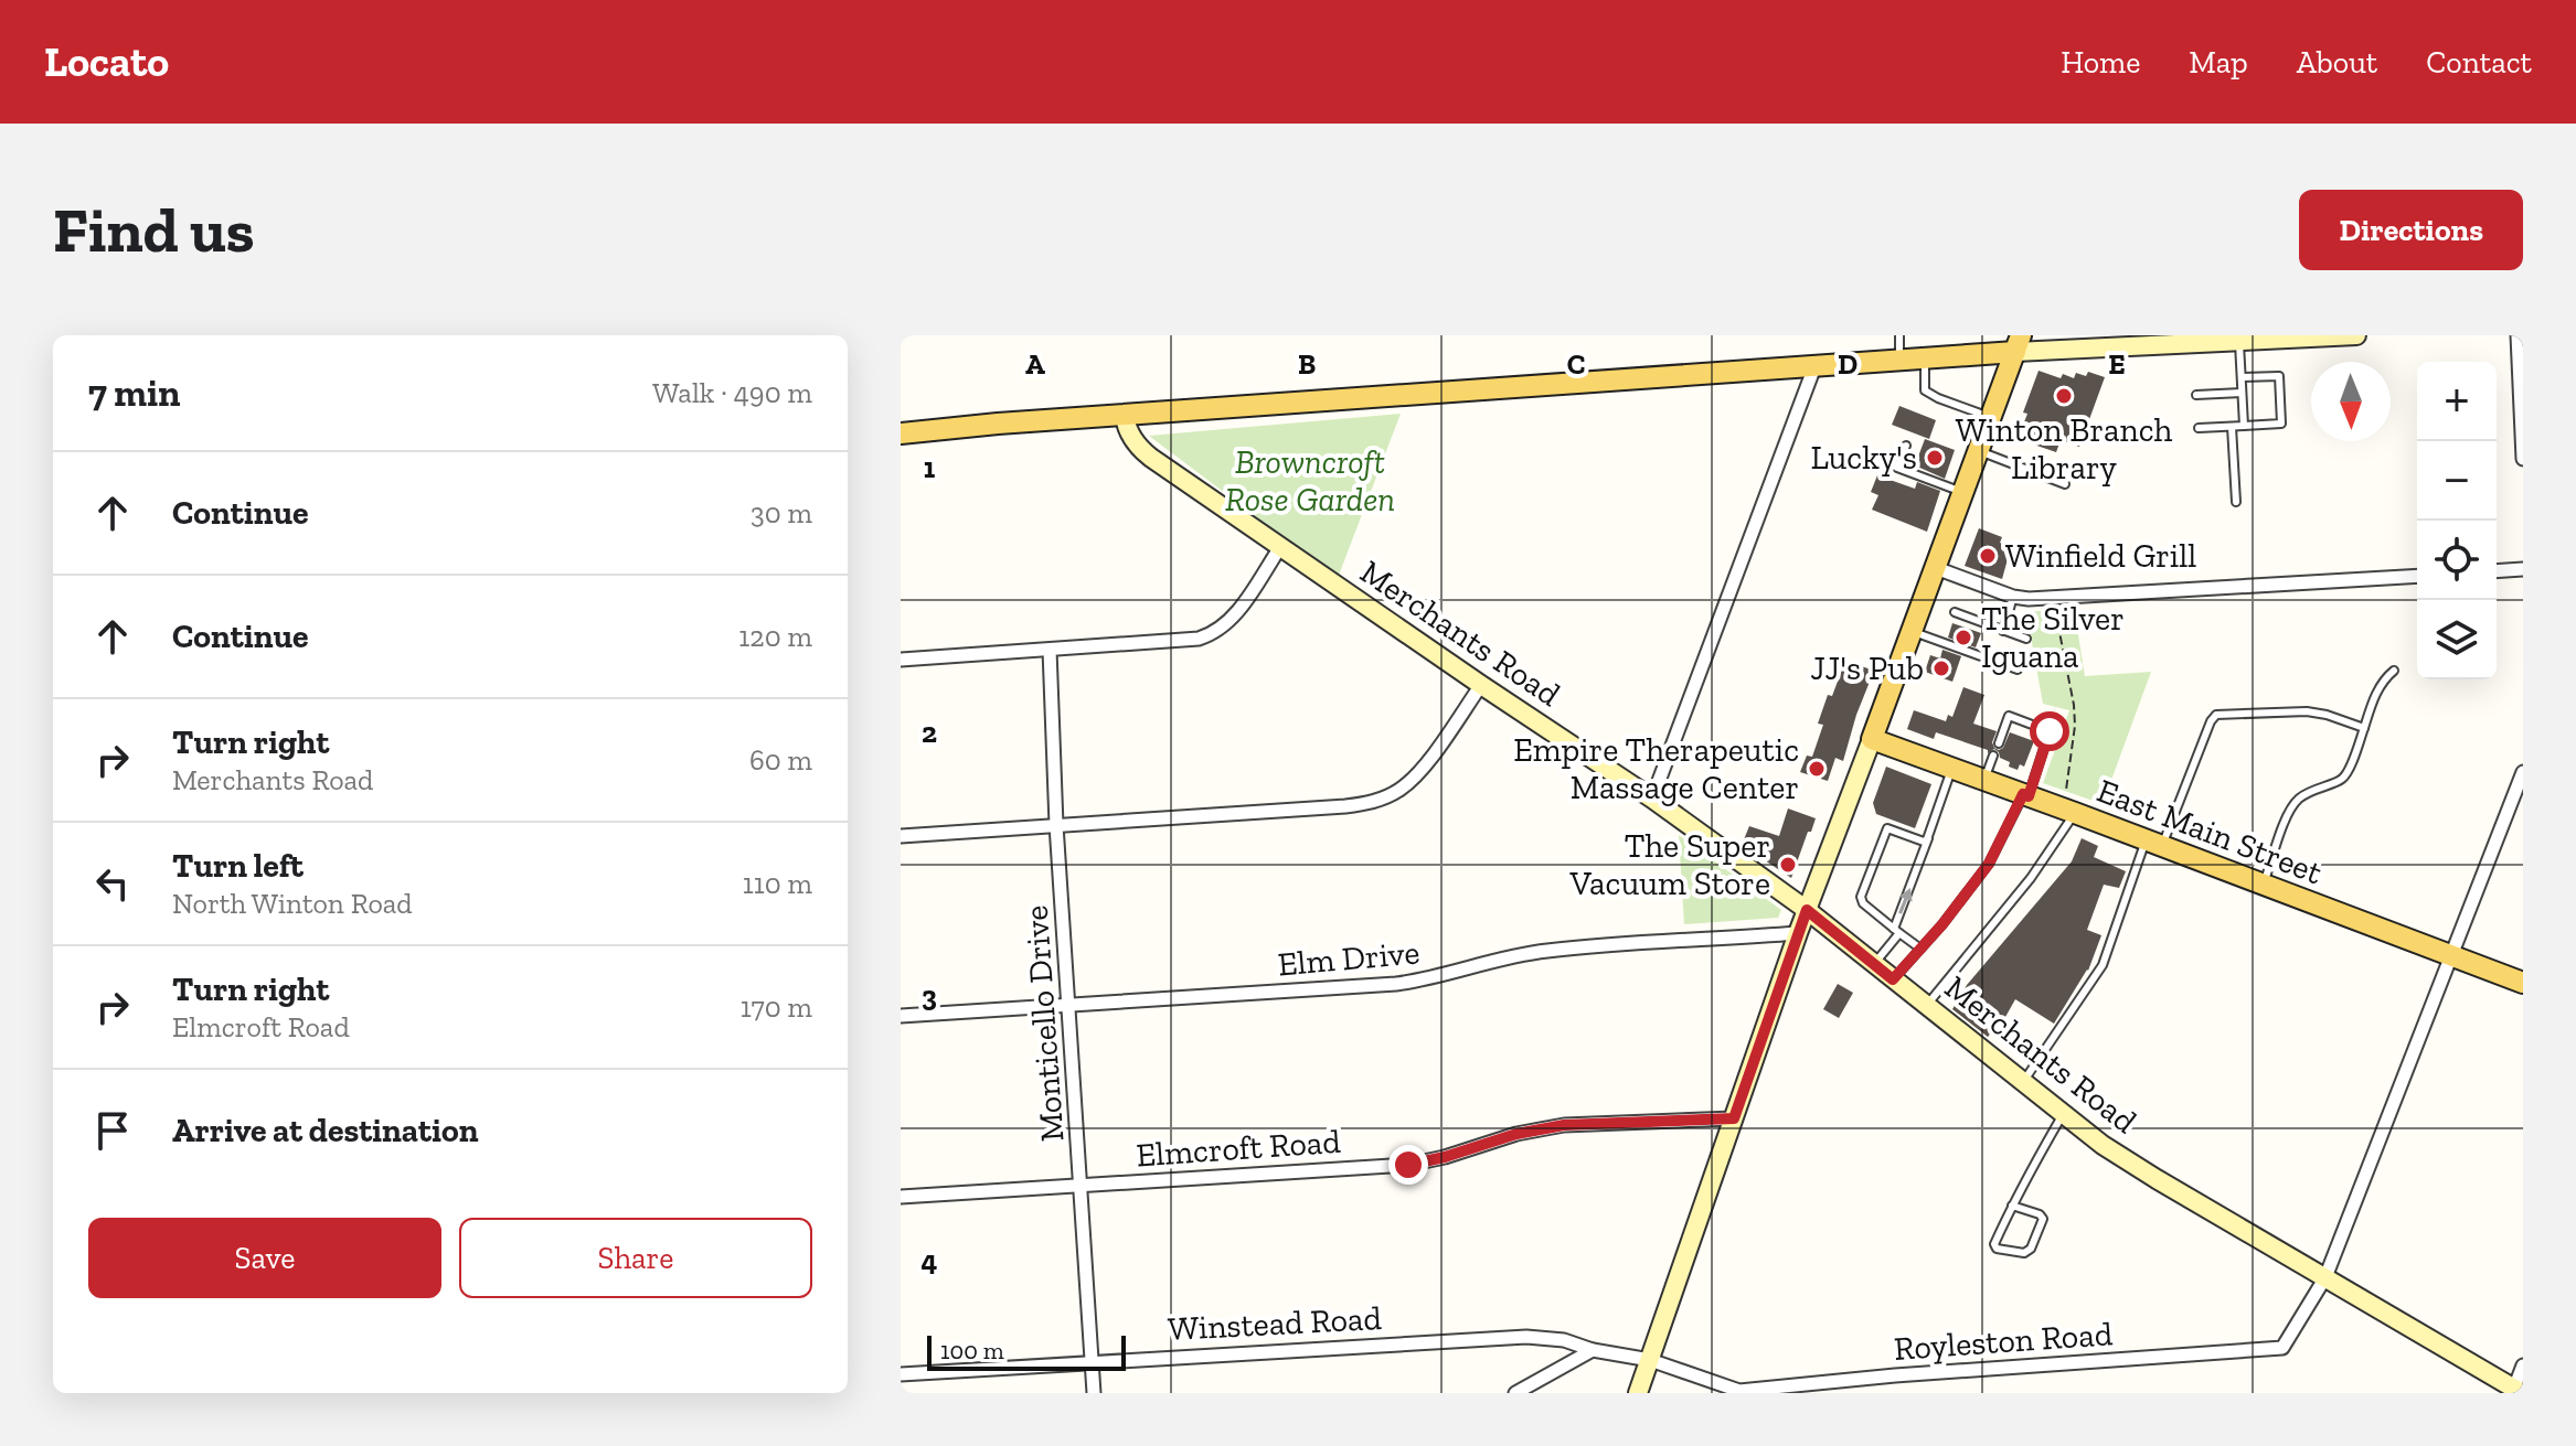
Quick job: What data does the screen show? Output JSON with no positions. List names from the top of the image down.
{
  "streets": {
    "main road": ["East Main Street"],
    "street": [
      "Merchants Road",
      "Elm Drive",
      "Monticello Drive",
      "Elmcroft Road",
      "Winstead Road",
      "Royleston Road"
    ]
  },
  "crossings": [
    ["Merchants Road", "Royleston Road"],
    ["Elm Drive", "Monticello Drive"],
    ["Monticello Drive", "Elmcroft Road"],
    ["Monticello Drive", "Winstead Road"],
    ["Winstead Road", "Royleston Road"]
  ],
  "parks": ["Browncroft Rose Garden"],
  "places": [
    "Winton Branch Library",
    "Lucky's",
    "Winfield Grill",
    "The Silver Iguana",
    "JJ's Pub",
    "Empire Therapeutic Massage Center",
    "The Super Vacuum Store"
  ],
  "scale_bar": "100 m",
  "north": "bottom",
  "page": {
    "header": "Locato",
    "nav": [
      "Home",
      "Map",
      "About",
      "Contact"
    ],
    "buttons": [
      "Directions",
      ["Save", "Share"]
    ],
    "title": "Find us",
    "heading": ["7 min", "Walk · 490 m"],
    "map_buttons": ["+", "−"],
    "list": [
      ["Continue", "30 m"],
      ["Continue", "120 m"],
      ["Turn right", "Merchants Road", "60 m"],
      ["Turn left", "North Winton Road", "110 m"],
      ["Turn right", "Elmcroft Road", "170 m"],
      "Arrive at destination"
    ],
    "scale": "100 m"
  },
  "grid": {
    "columns": [
      "A",
      "B",
      "C",
      "D",
      "E"
    ],
    "rows": [
      "1",
      "2",
      "3",
      "4"
    ]
  }
}
